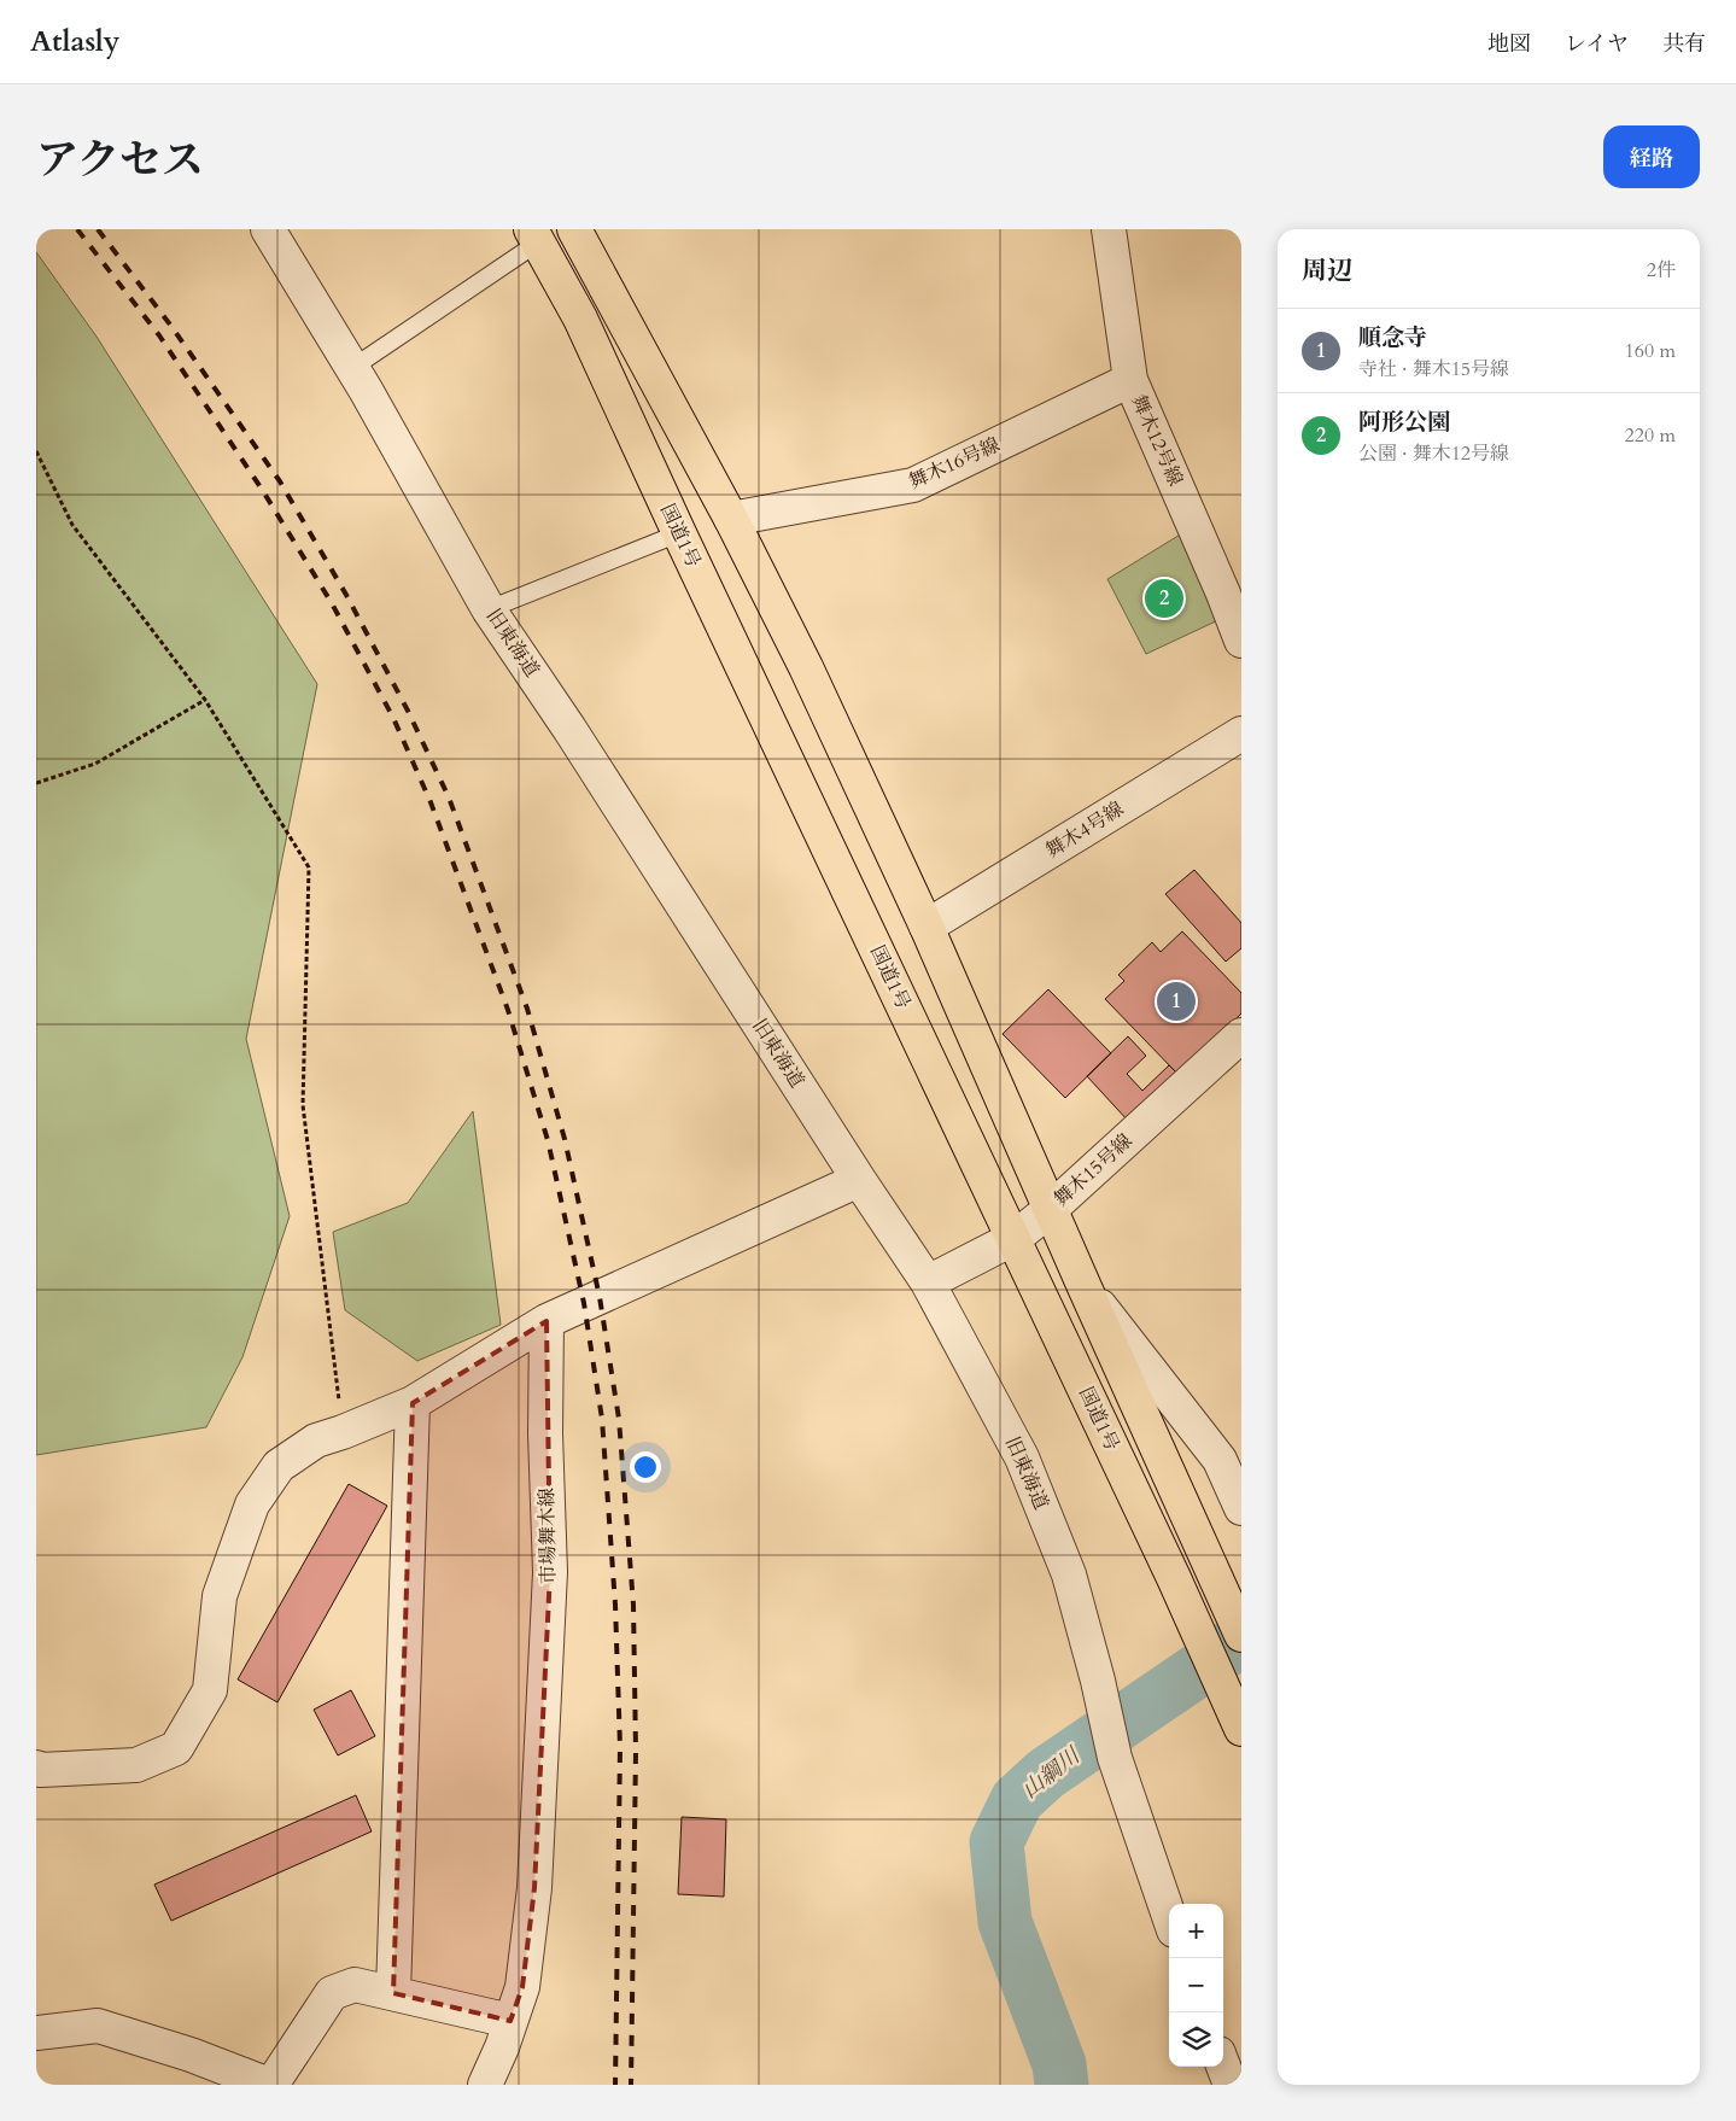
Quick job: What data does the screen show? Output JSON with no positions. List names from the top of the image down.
{
  "streets": {
    "highway": ["国道1号"],
    "street": [
      "舞木12号線",
      "舞木16号線",
      "旧東海道",
      "舞木4号線",
      "舞木15号線",
      "市場舞木線"
    ]
  },
  "crossings": [
    ["舞木12号線", "舞木16号線"],
    ["舞木16号線", "国道1号"],
    ["国道1号", "舞木4号線"],
    ["国道1号", "舞木15号線"],
    ["旧東海道", "舞木15号線"]
  ],
  "water": ["山綱川"],
  "page": {
    "header": "Atlasly",
    "nav": ["地図", "レイヤ", "共有"],
    "title": "アクセス",
    "buttons": "経路",
    "heading": ["周辺", "2件"],
    "list": [
      {
        "mark": "1",
        "name": "順念寺",
        "note": "寺社 · 舞木15号線",
        "value": "160 m"
      },
      {
        "mark": "2",
        "name": "阿形公園",
        "note": "公園 · 舞木12号線",
        "value": "220 m"
      }
    ],
    "pins": ["2", "1"],
    "map_buttons": ["+", "−"]
  }
}
